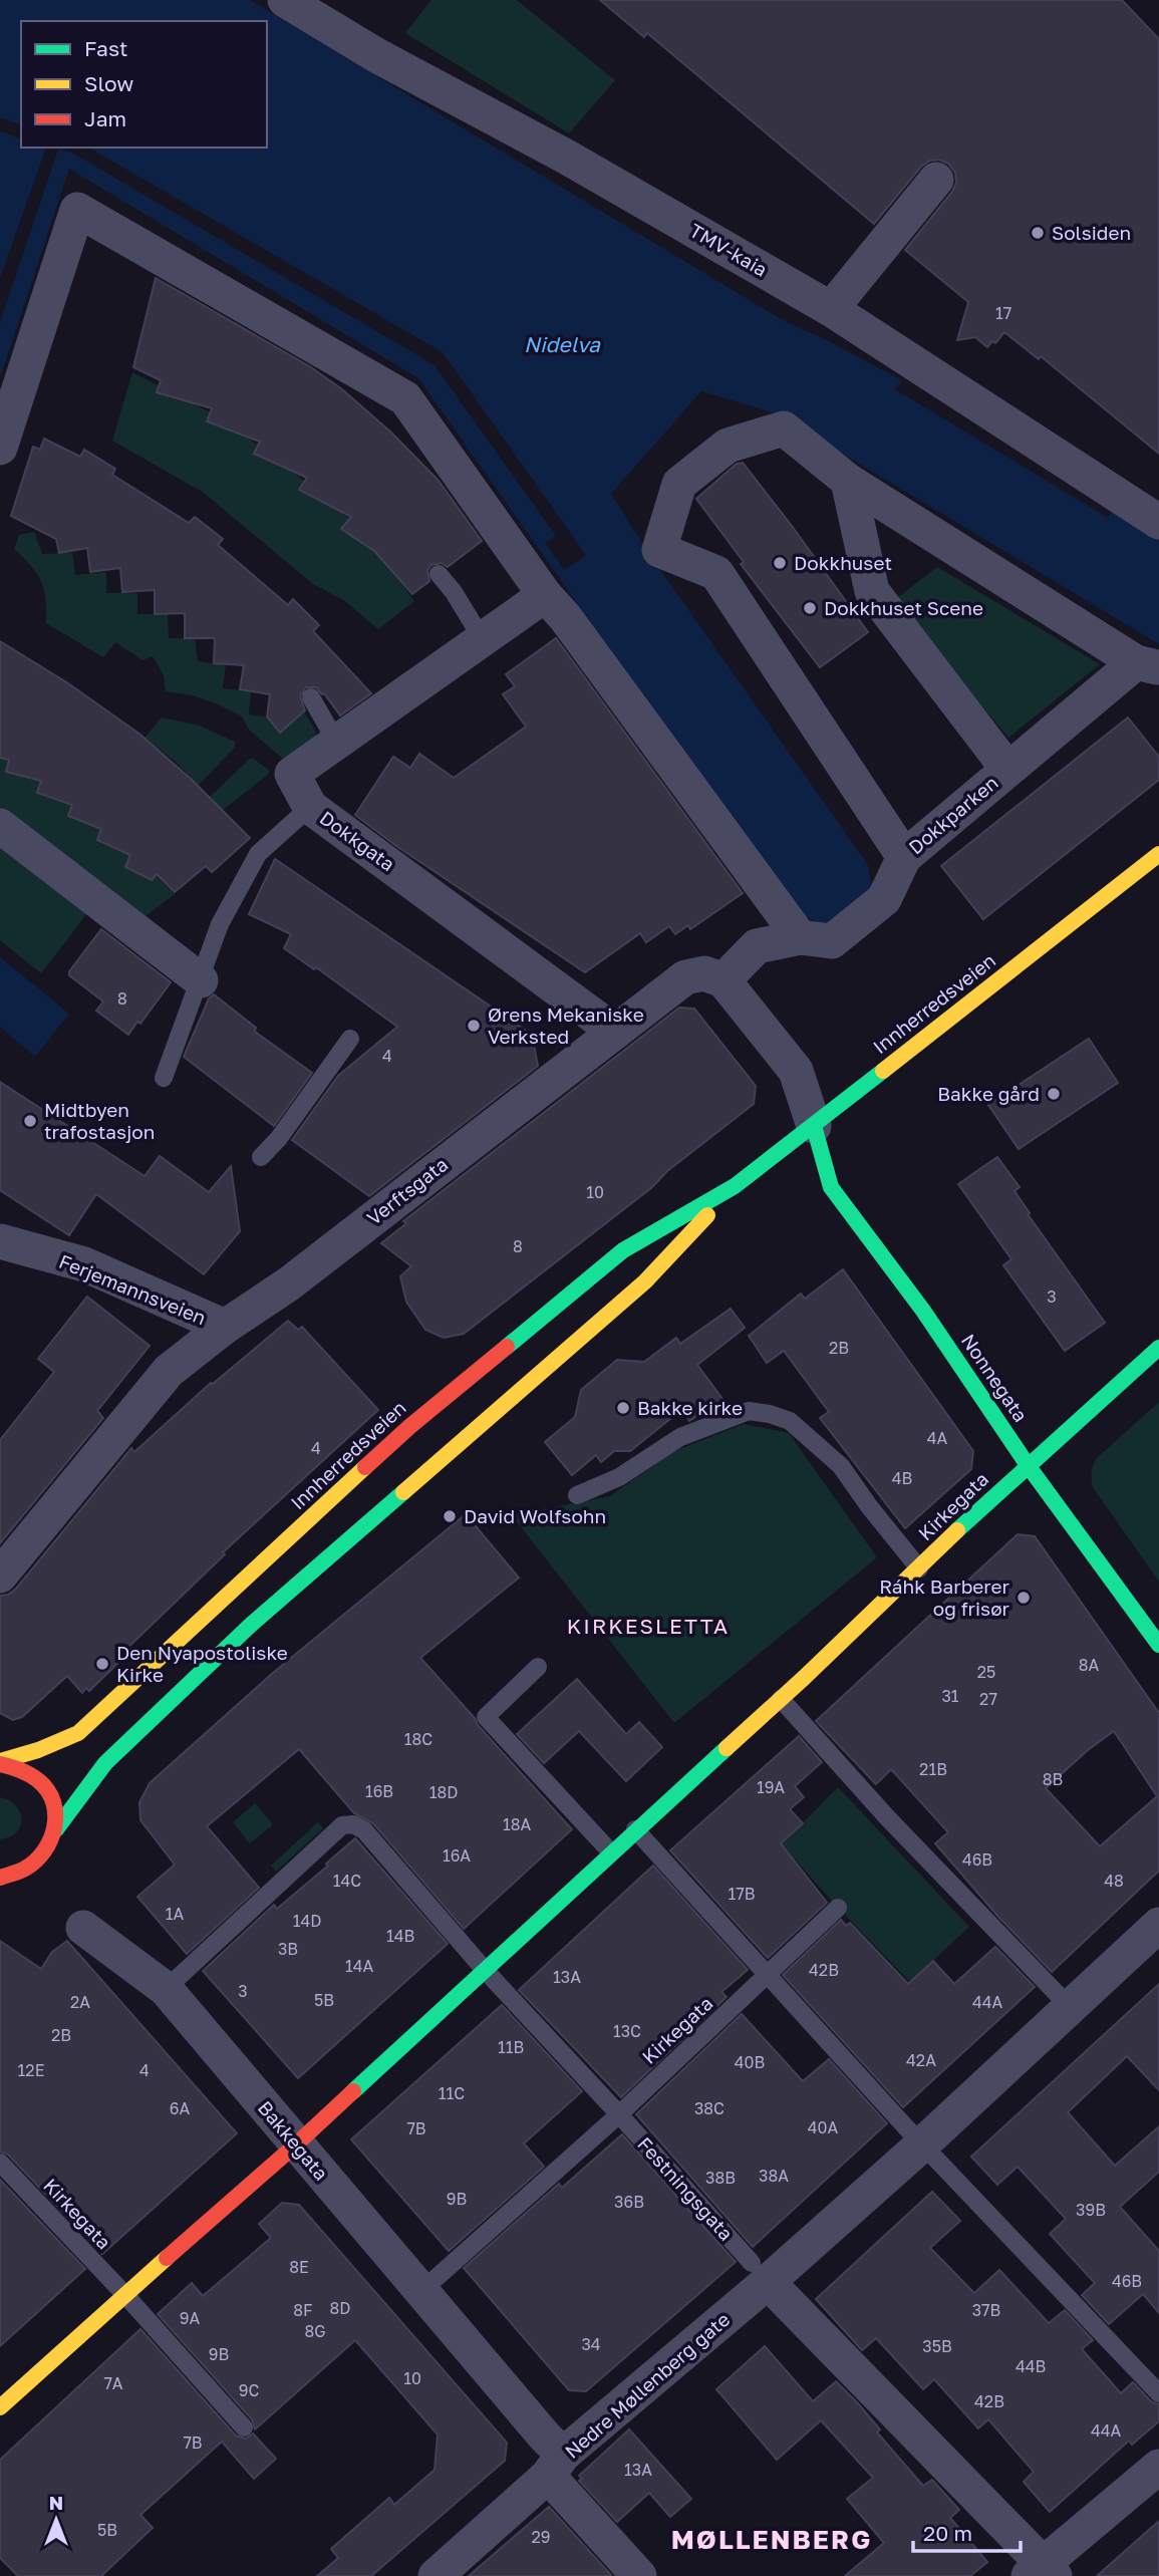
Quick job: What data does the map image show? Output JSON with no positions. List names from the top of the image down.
{
  "streets": {
    "main road": ["Innherredsveien", "Nonnegata", "Kirkegata"],
    "street": [
      "TMV-kaia",
      "Dokkparken",
      "Dokkgata",
      "Verftsgata",
      "Ferjemannsveien",
      "Bakkegata",
      "Nedre Møllenberg gate"
    ],
    "lane": ["Festningsgata"]
  },
  "crossings": [
    ["Dokkparken", "Verftsgata"],
    ["Dokkgata", "Verftsgata"],
    ["Innherredsveien", "Nonnegata"],
    ["Verftsgata", "Ferjemannsveien"],
    ["Nonnegata", "Kirkegata"],
    ["Kirkegata", "Bakkegata"],
    ["Kirkegata", "Festningsgata"],
    ["Bakkegata", "Nedre Møllenberg gate"],
    ["Festningsgata", "Nedre Møllenberg gate"]
  ],
  "districts": ["KIRKESLETTA", "MØLLENBERG"],
  "water": ["Nidelva"],
  "places": [
    "Solsiden",
    "Dokkhuset",
    "Dokkhuset Scene",
    "Ørens Mekaniske Verksted",
    "Bakke gård",
    "Midtbyen trafostasjon",
    "Bakke kirke",
    "David Wolfsohn",
    "Ráhk Barberer og frisør",
    "Den Nyapostoliske Kirke"
  ],
  "house_numbers": [
    "17",
    "8",
    "4",
    "10",
    "8",
    "3",
    "2B",
    "4A",
    "4",
    "4B",
    "8A",
    "25",
    "31",
    "27",
    "18C",
    "21B",
    "8B",
    "19A",
    "16B",
    "18D",
    "18A",
    "16A",
    "46B",
    "14C",
    "48",
    "17B",
    "1A",
    "14D",
    "14B",
    "3B",
    "14A",
    "42B",
    "13A",
    "3",
    "5B",
    "2A",
    "44A",
    "13C",
    "2B",
    "11B",
    "42A",
    "40B",
    "12E",
    "4",
    "11C",
    "6A",
    "38C",
    "40A",
    "7B",
    "38A",
    "38B",
    "9B",
    "36B",
    "39B",
    "8E",
    "46B",
    "8D",
    "8F",
    "37B",
    "9A",
    "8G",
    "34",
    "35B",
    "9B",
    "44B",
    "10",
    "7A",
    "9C",
    "42B",
    "44A",
    "7B",
    "13A",
    "5B",
    "29"
  ],
  "legend": ["Fast", "Slow", "Jam"],
  "scale_bar": "20 m",
  "north": "top"
}
